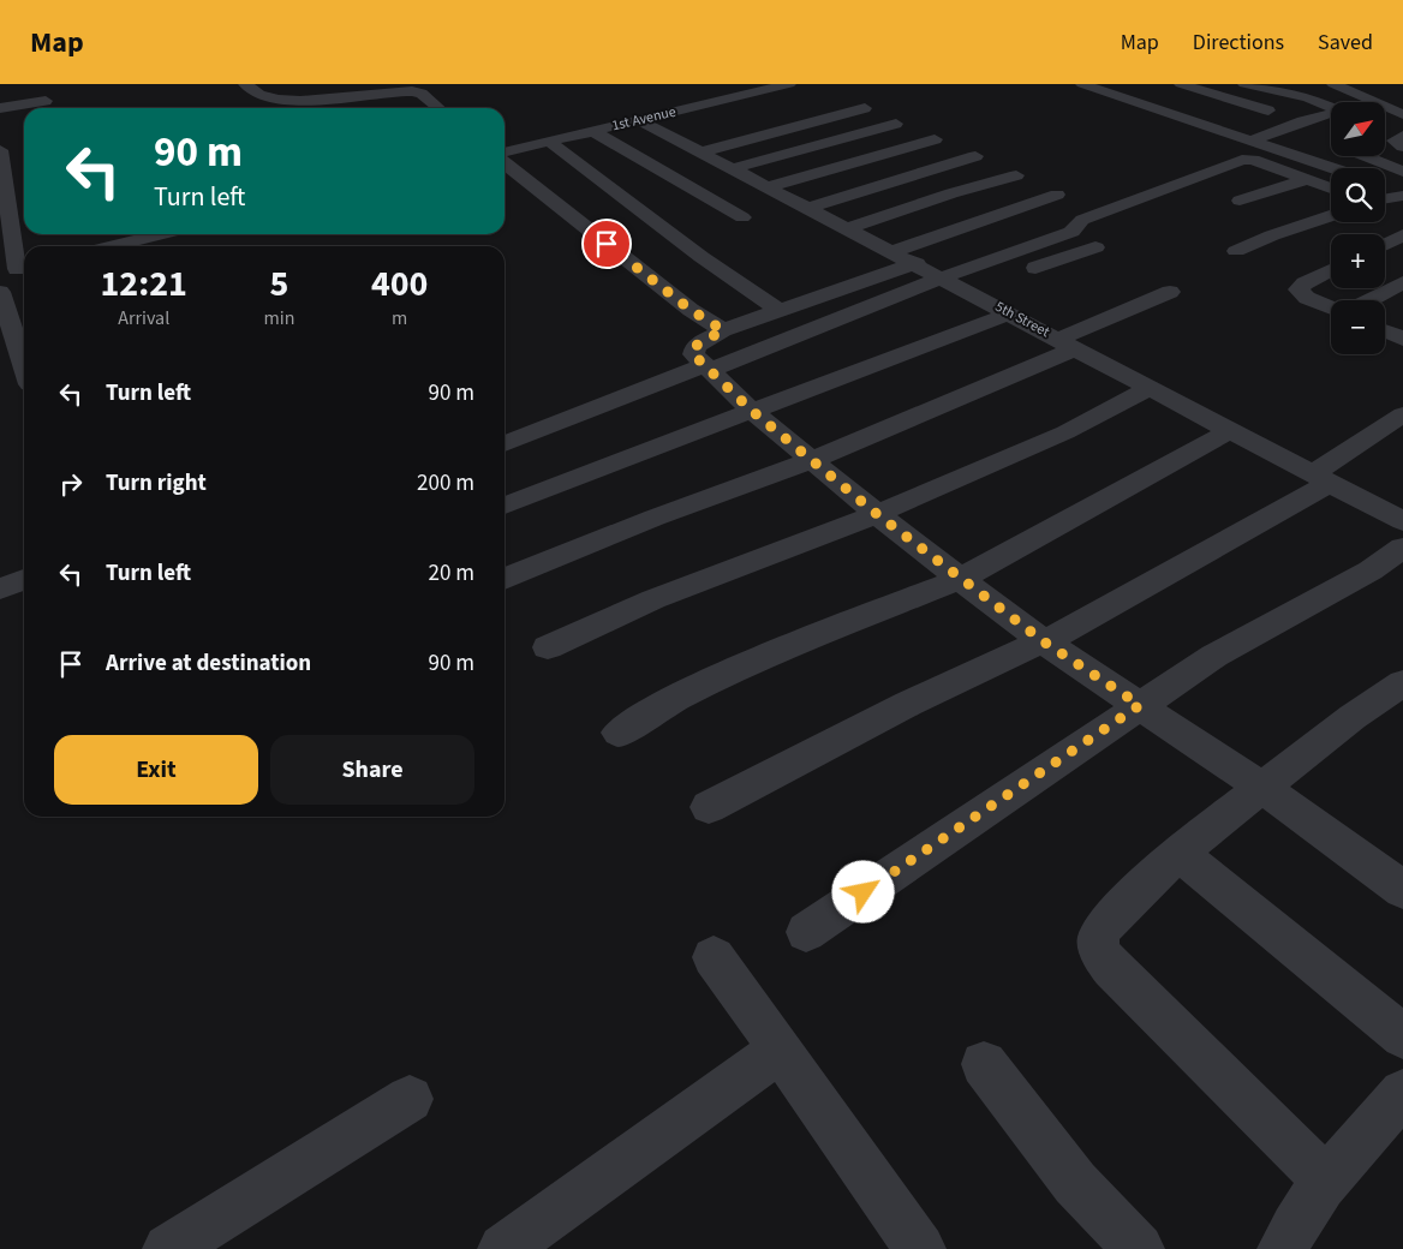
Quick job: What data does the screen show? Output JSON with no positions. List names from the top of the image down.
{
  "streets": {
    "street": ["1st Avenue", "5th Street"]
  },
  "crossings": [
    ["1st Avenue", "5th Street"]
  ],
  "north": "top right",
  "page": {
    "header": "Map",
    "nav": ["Map", "Directions", "Saved"],
    "map_buttons": ["+", "−"],
    "turn": ["90 m", "Turn left"],
    "eta": [
      "12:21",
      "Arrival",
      "5",
      "min",
      "400",
      "m"
    ],
    "list": [
      {
        "name": "Turn left",
        "value": "90 m"
      },
      {
        "name": "Turn right",
        "value": "200 m"
      },
      {
        "name": "Turn left",
        "value": "20 m"
      },
      {
        "name": "Arrive at destination",
        "value": "90 m"
      }
    ],
    "buttons": ["Exit", "Share"]
  }
}
